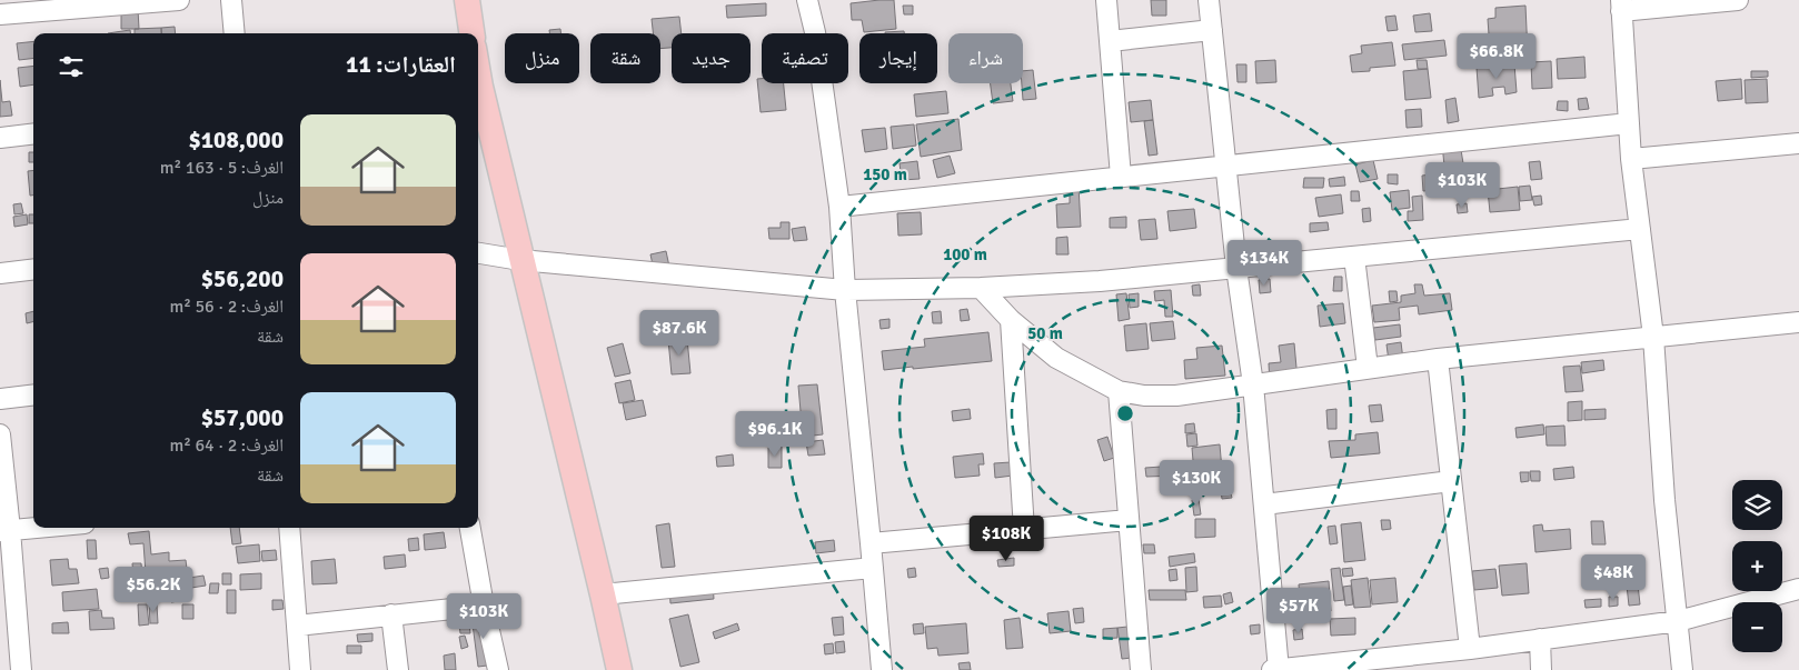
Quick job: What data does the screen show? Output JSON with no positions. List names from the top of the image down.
{
  "page": {
    "price": [
      "$66.8K",
      "$103K",
      "$134K",
      "$87.6K",
      "$96.1K",
      "$130K",
      "$108K",
      "$48K",
      "$56.2K",
      "$57K",
      "$103K"
    ],
    "chip": [
      "شراء",
      "إيجار",
      "تصفية",
      "جديد",
      "شقة",
      "منزل"
    ],
    "heading": "العقارات: 11",
    "list": [
      {
        "name": "$108,000",
        "note": "الغرف: 5 · 163 m² · منزل"
      },
      {
        "name": "$56,200",
        "note": "الغرف: 2 · 56 m² · شقة"
      },
      {
        "name": "$57,000",
        "note": "الغرف: 2 · 64 m² · شقة"
      }
    ],
    "map_buttons": ["+", "−"]
  },
  "rings": ["150 m", "100 m", "50 m"]
}
